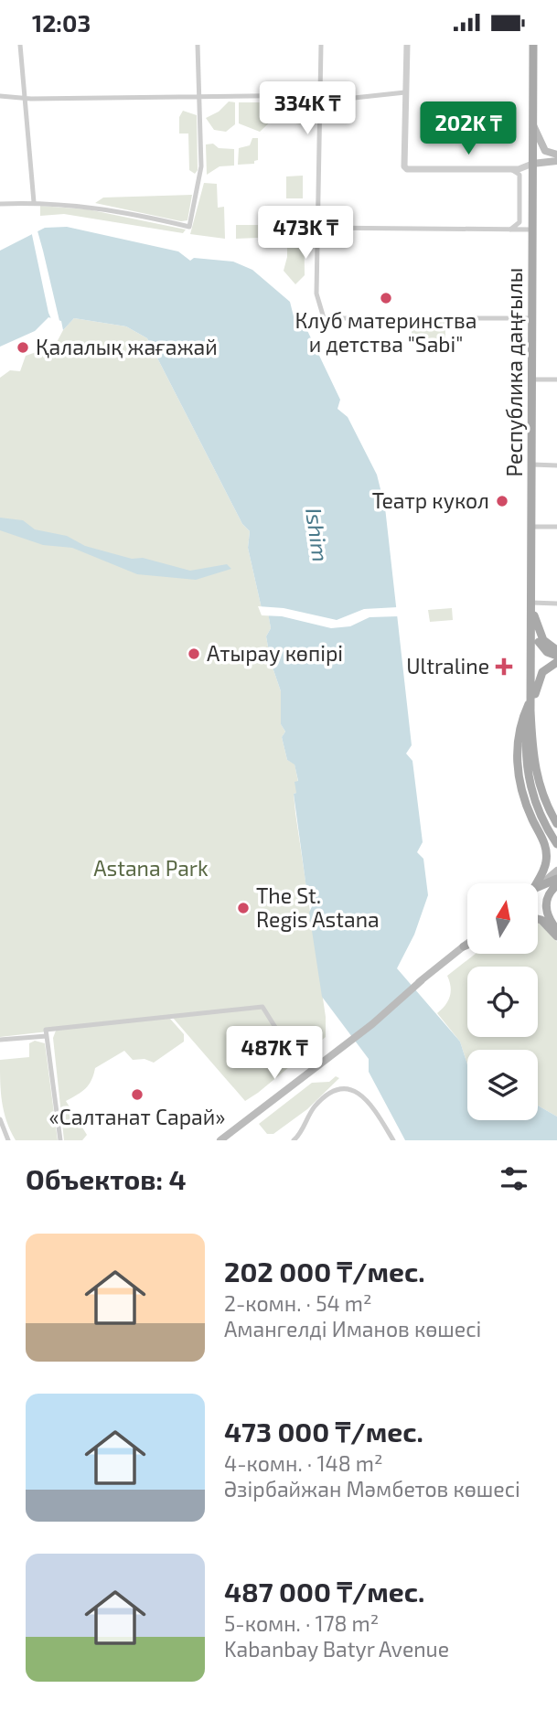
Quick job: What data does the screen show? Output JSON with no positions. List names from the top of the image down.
{
  "streets": {
    "main road": ["Республика даңғылы"]
  },
  "water": ["Ishim"],
  "parks": ["Astana Park"],
  "places": {
    "other": [
      "Клуб материнства и детства \"Sabi\"",
      "Қалалық жағажай",
      "Театр кукол",
      "Атырау көпірі",
      "The St. Regis Astana",
      "«Салтанат Сарай»"
    ],
    "health": ["Ultraline"]
  },
  "north": "top",
  "page": {
    "status": "12:03",
    "price": [
      "334K ₸",
      "202K ₸",
      "473K ₸",
      "487K ₸"
    ],
    "heading": "Объектов: 4",
    "list": [
      {
        "name": "202 000 ₸/мес.",
        "note": "2-комн. · 54 m² · Амангелді Иманов көшесі"
      },
      {
        "name": "473 000 ₸/мес.",
        "note": "4-комн. · 148 m² · Әзірбайжан Мәмбетов көшесі"
      },
      {
        "name": "487 000 ₸/мес.",
        "note": "5-комн. · 178 m² · Kabanbay Batyr Avenue"
      }
    ]
  }
}
